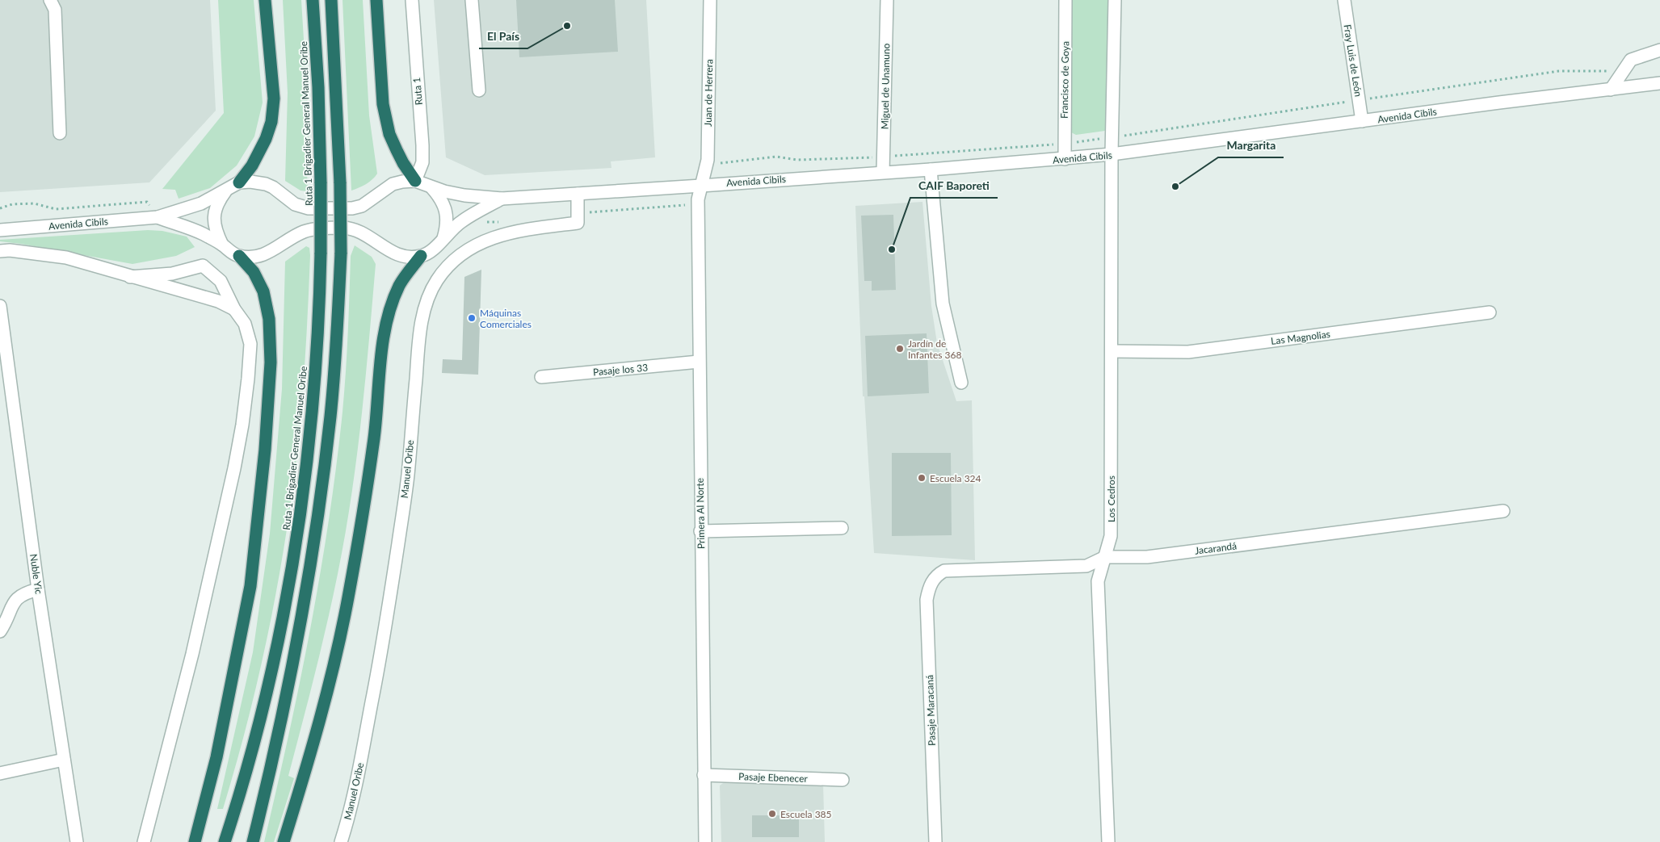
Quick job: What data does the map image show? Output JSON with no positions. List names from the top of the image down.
{
  "streets": {
    "highway": ["Ruta 1 Brigadier General Manuel Oribe"],
    "street": [
      "Fray Luis de León",
      "Francisco de Goya",
      "Miguel de Unamuno",
      "Ruta 1",
      "Juan de Herrera",
      "Avenida Cibils",
      "Las Magnolias",
      "Pasaje los 33",
      "Manuel Oribe",
      "Los Cedros",
      "Primera Al Norte",
      "Jacarandá",
      "Nuble Yic",
      "Pasaje Maracaná",
      "Pasaje Ebenecer"
    ]
  },
  "crossings": [
    ["Fray Luis de León", "Avenida Cibils"],
    ["Francisco de Goya", "Avenida Cibils"],
    ["Miguel de Unamuno", "Avenida Cibils"],
    ["Ruta 1", "Avenida Cibils"],
    ["Juan de Herrera", "Avenida Cibils"],
    ["Juan de Herrera", "Primera Al Norte"],
    ["Avenida Cibils", "Manuel Oribe"],
    ["Avenida Cibils", "Los Cedros"],
    ["Avenida Cibils", "Primera Al Norte"],
    ["Las Magnolias", "Los Cedros"],
    ["Pasaje los 33", "Primera Al Norte"],
    ["Los Cedros", "Jacarandá"],
    ["Primera Al Norte", "Pasaje Ebenecer"],
    ["Jacarandá", "Pasaje Maracaná"]
  ],
  "places": [
    "El País",
    "Margarita",
    "CAIF Baporeti",
    "Máquinas Comerciales",
    "Jardín de Infantes 368",
    "Escuela 324",
    "Escuela 385"
  ]
}
